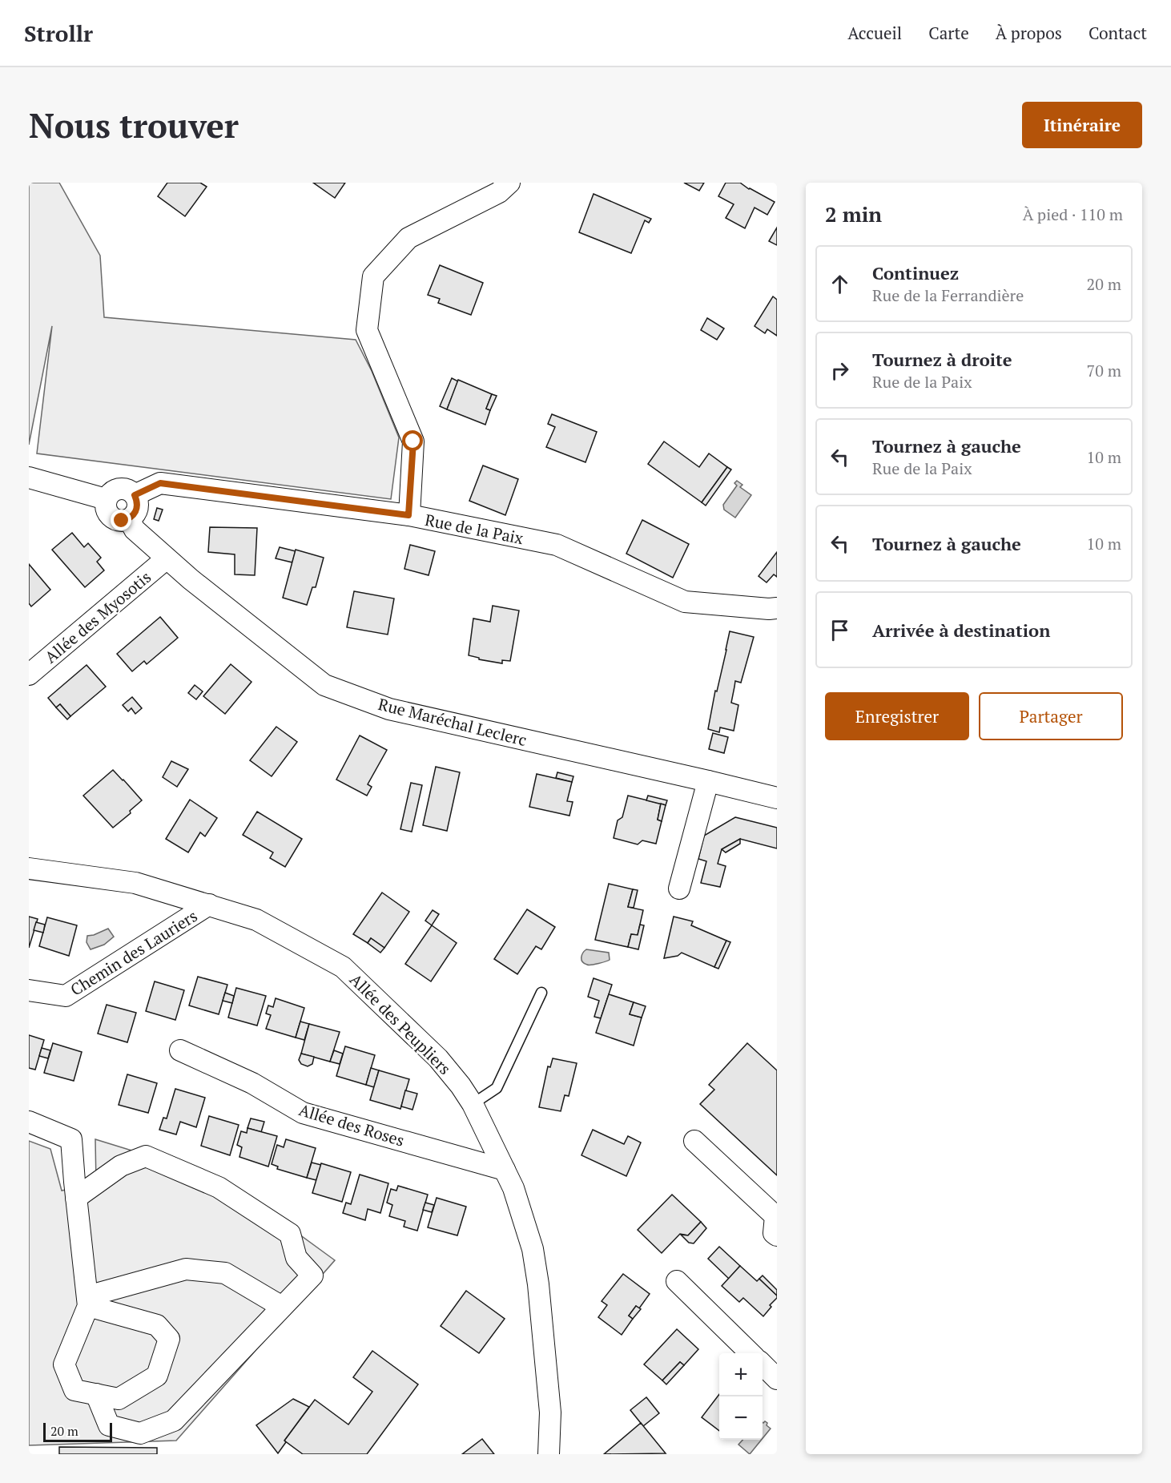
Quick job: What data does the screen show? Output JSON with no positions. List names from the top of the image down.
{
  "streets": {
    "street": [
      "Rue de la Paix",
      "Allée des Myosotis",
      "Rue Maréchal Leclerc",
      "Chemin des Lauriers",
      "Allée des Peupliers",
      "Allée des Roses"
    ]
  },
  "crossings": [
    ["Rue de la Paix", "Rue Maréchal Leclerc"],
    ["Allée des Myosotis", "Rue Maréchal Leclerc"],
    ["Chemin des Lauriers", "Allée des Peupliers"],
    ["Allée des Peupliers", "Allée des Roses"]
  ],
  "scale_bar": "20 m",
  "page": {
    "header": "Strollr",
    "nav": [
      "Accueil",
      "Carte",
      "À propos",
      "Contact"
    ],
    "buttons": [
      "Itinéraire",
      ["Enregistrer", "Partager"]
    ],
    "title": "Nous trouver",
    "heading": ["2 min", "À pied · 110 m"],
    "list": [
      ["Continuez", "Rue de la Ferrandière", "20 m"],
      ["Tournez à droite", "Rue de la Paix", "70 m"],
      ["Tournez à gauche", "Rue de la Paix", "10 m"],
      ["Tournez à gauche", "10 m"],
      "Arrivée à destination"
    ],
    "map_buttons": ["+", "−"],
    "scale": "20 m"
  }
}
